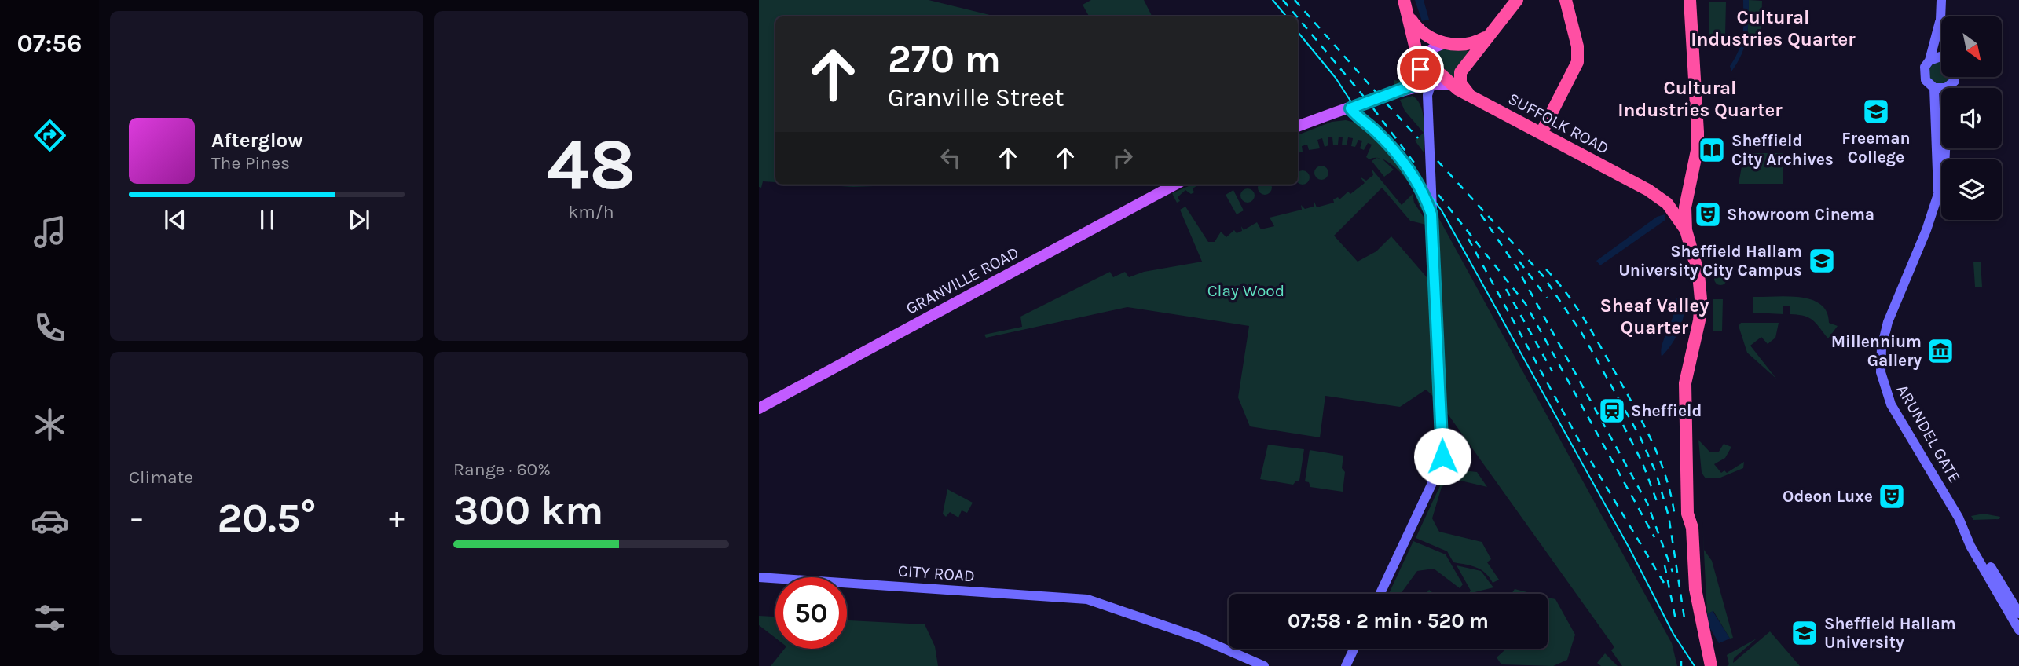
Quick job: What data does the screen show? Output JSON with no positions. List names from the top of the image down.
{
  "streets": {
    "highway": ["SUFFOLK ROAD"],
    "main road": ["GRANVILLE ROAD", "ARUNDEL GATE", "CITY ROAD"]
  },
  "districts": ["Cultural Industries Quarter", "Cultural Industries Quarter", "Sheaf Valley Quarter"],
  "parks": ["Clay Wood"],
  "places": {
    "school or university": ["Freeman College", "Sheffield Hallam University City Campus", "Sheffield Hallam University"],
    "library": ["Sheffield City Archives"],
    "theatre": ["Showroom Cinema", "Odeon Luxe"],
    "museum": ["Millennium Gallery"],
    "station": ["Sheffield"]
  },
  "north": "bottom right",
  "page": {
    "tabs": "07:56",
    "tile": [
      ["48", "km/h"],
      "Climate",
      ["Range · 60%", "300 km"]
    ],
    "turn": ["270 m", "Granville Street"],
    "song": ["Afterglow", "The Pines"],
    "heat": ["−", "20.5°", "+"],
    "limit": "50",
    "trip": "07:58 · 2 min · 520 m"
  }
}
